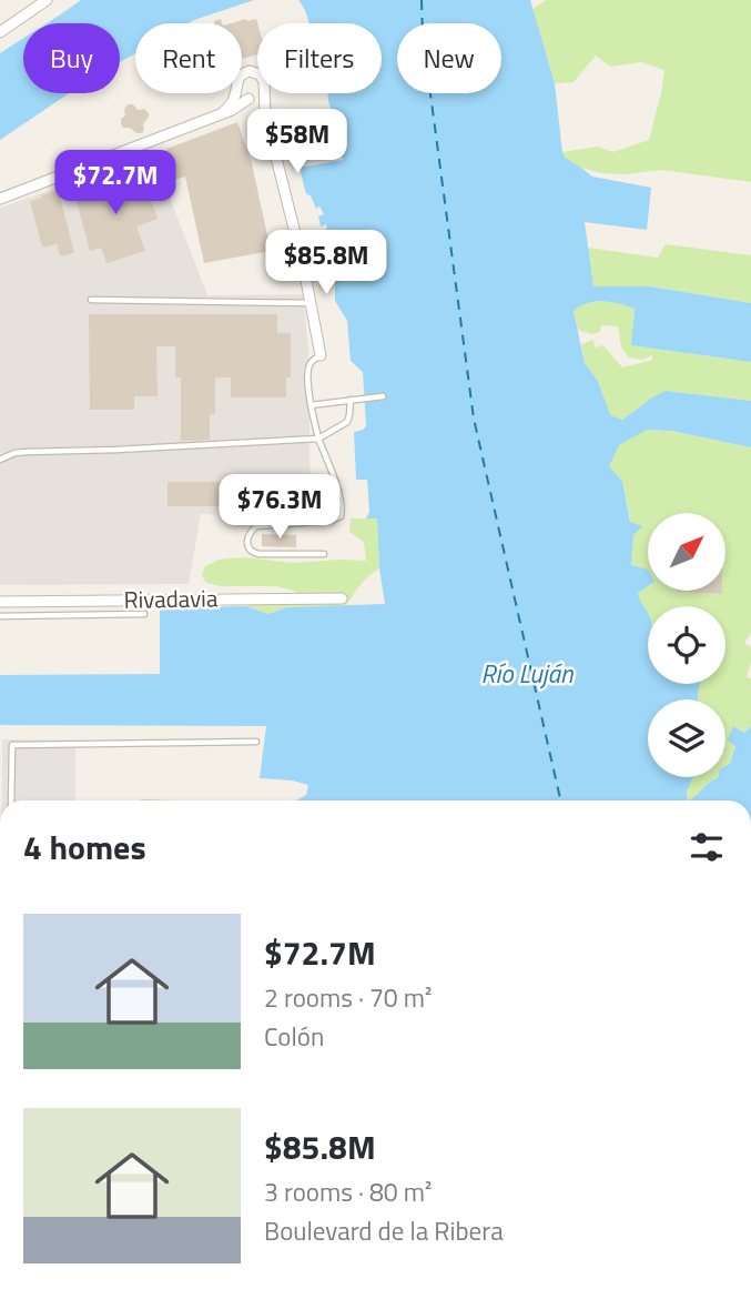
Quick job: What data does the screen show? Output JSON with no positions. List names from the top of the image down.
{
  "streets": {
    "street": ["Rivadavia"]
  },
  "water": ["Río Luján"],
  "north": "top right",
  "page": {
    "chip": [
      "Buy",
      "Rent",
      "Filters",
      "New"
    ],
    "price": [
      "$58M",
      "$72.7M",
      "$85.8M",
      "$76.3M"
    ],
    "heading": "4 homes",
    "list": [
      {
        "name": "$72.7M",
        "note": "2 rooms · 70 m² · Colón"
      },
      {
        "name": "$85.8M",
        "note": "3 rooms · 80 m² · Boulevard de la Ribera"
      }
    ]
  }
}
